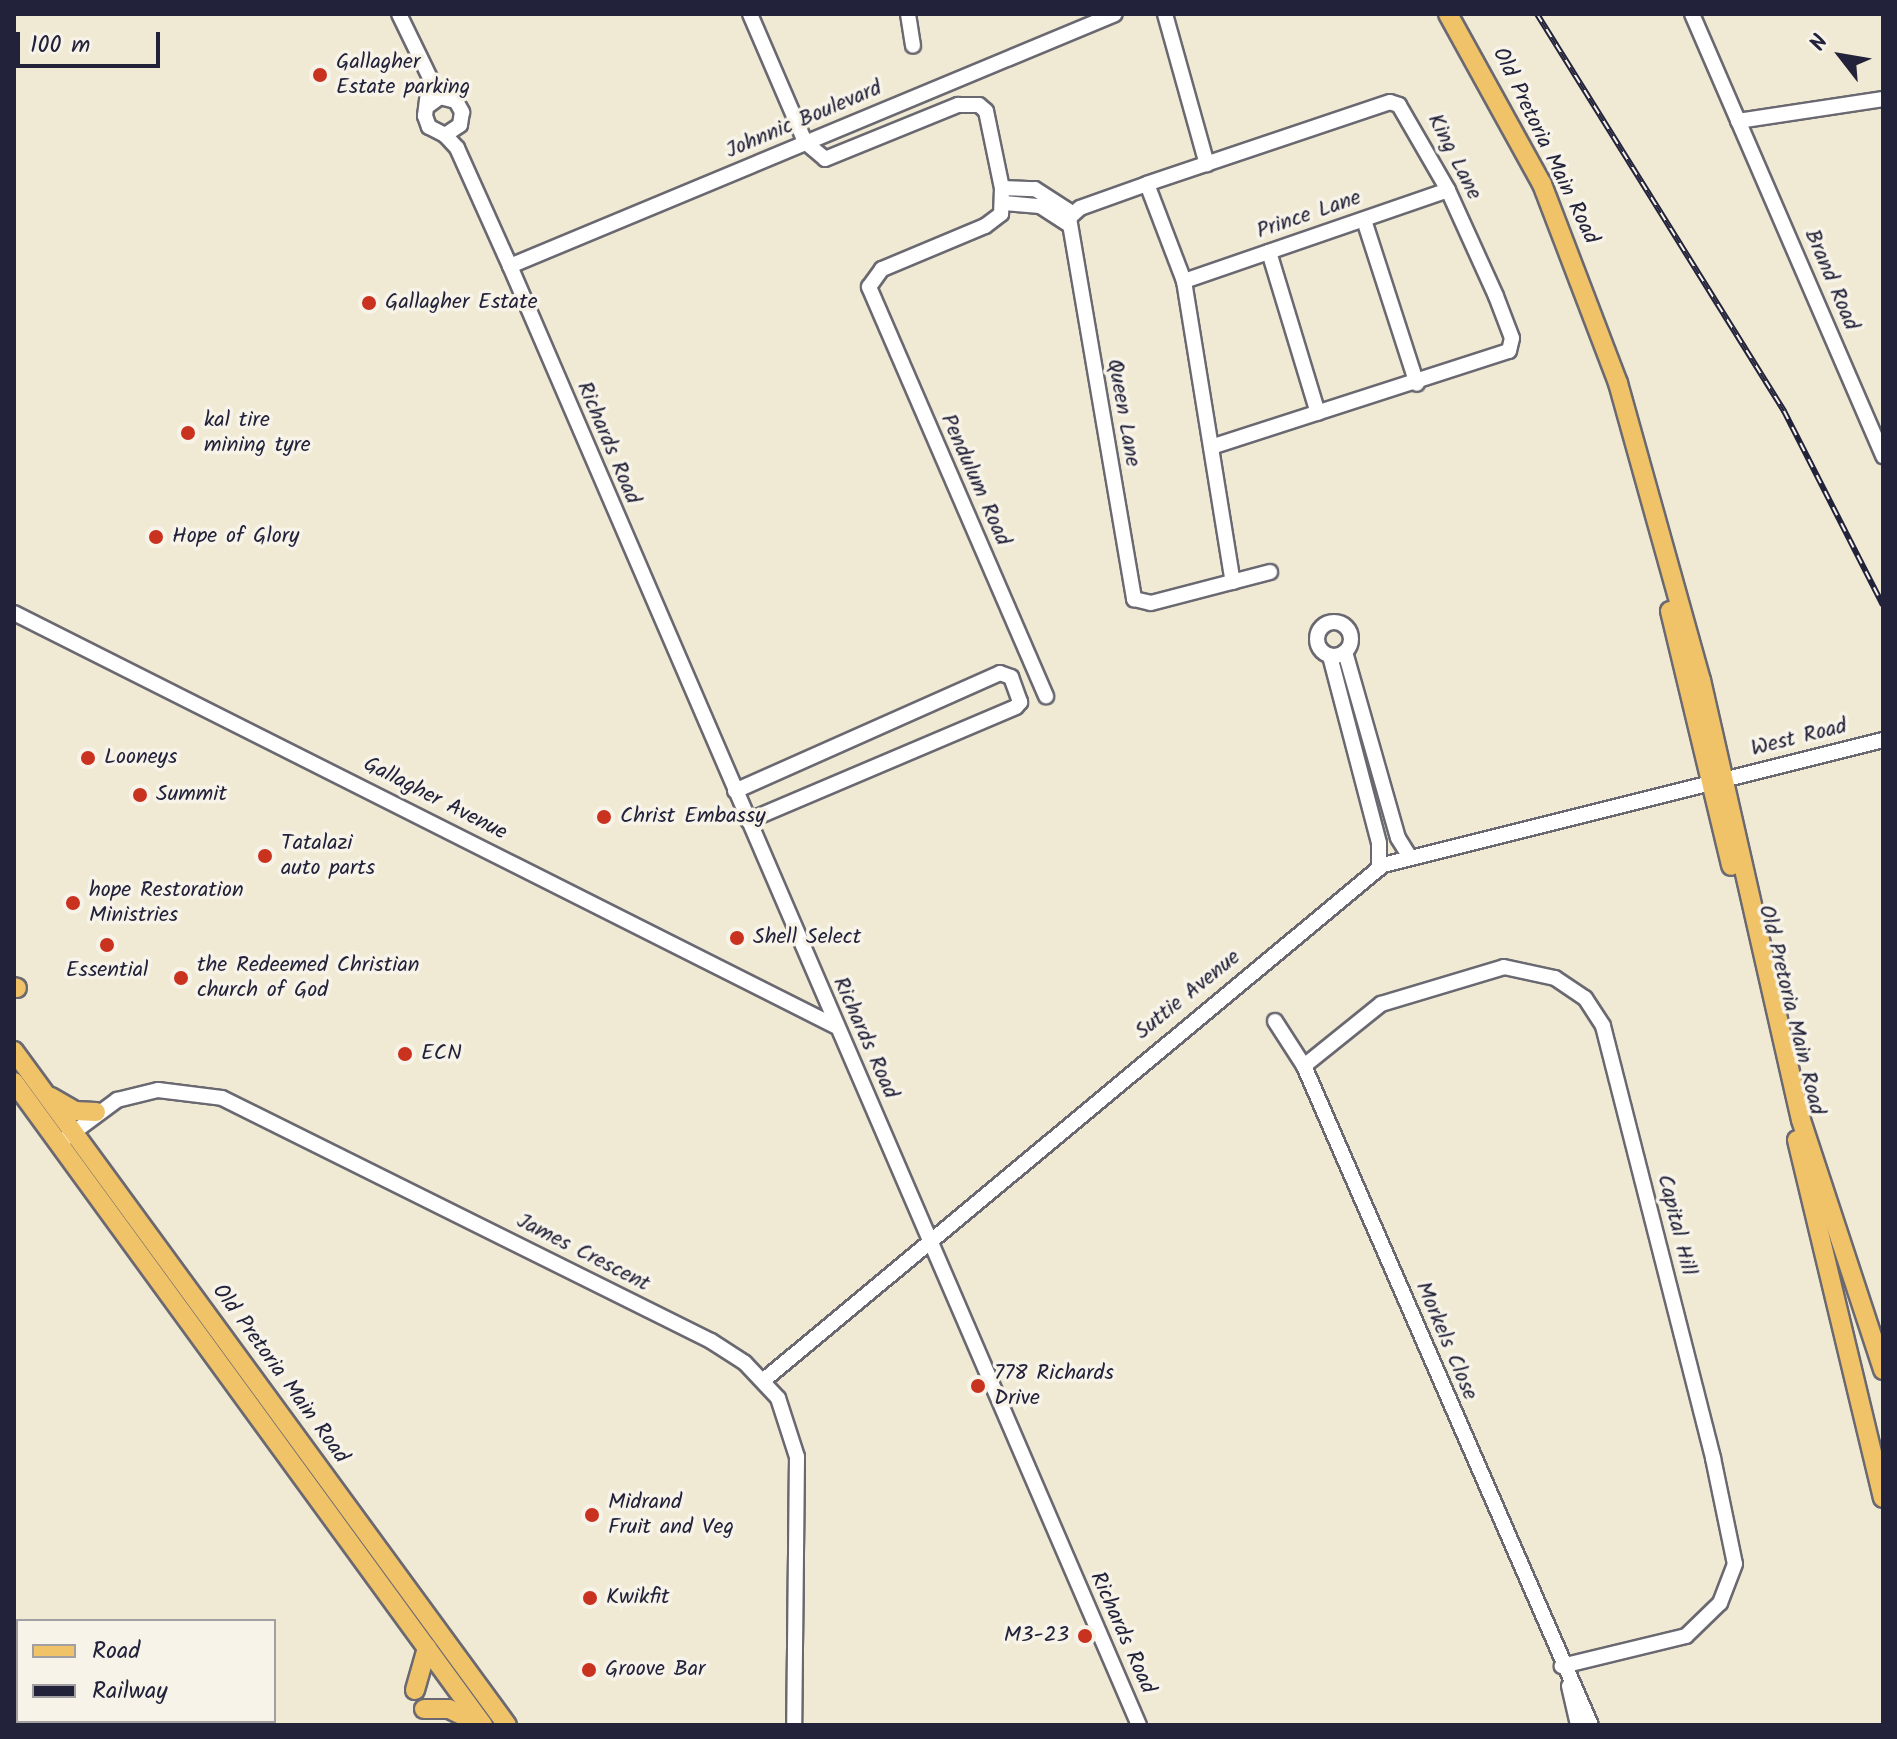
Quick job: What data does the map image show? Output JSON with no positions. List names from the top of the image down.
{
  "streets": {
    "main road": ["Old Pretoria Main Road"],
    "street": [
      "Johnnic Boulevard",
      "King Lane",
      "Prince Lane",
      "Brand Road",
      "Queen Lane",
      "Richards Road",
      "Pendulum Road",
      "West Road",
      "Gallagher Avenue",
      "Suttie Avenue",
      "Capital Hill",
      "James Crescent",
      "Morkels Close"
    ]
  },
  "crossings": [
    ["Johnnic Boulevard", "Richards Road"],
    ["Old Pretoria Main Road", "West Road"],
    ["Old Pretoria Main Road", "Suttie Avenue"],
    ["Old Pretoria Main Road", "James Crescent"],
    ["King Lane", "Prince Lane"],
    ["Richards Road", "Gallagher Avenue"],
    ["Richards Road", "Suttie Avenue"],
    ["West Road", "Suttie Avenue"],
    ["Suttie Avenue", "James Crescent"],
    ["Capital Hill", "Morkels Close"]
  ],
  "places": [
    "Gallagher Estate parking",
    "Gallagher Estate",
    "kal tire mining tyre",
    "Hope of Glory",
    "Looneys",
    "Summit",
    "Christ Embassy",
    "Tatalazi auto parts",
    "hope Restoration Ministries",
    "Shell Select",
    "Essential",
    "the Redeemed Christian church of God",
    "ECN",
    "778 Richards Drive",
    "Midrand Fruit and Veg",
    "Kwikfit",
    "M3-23",
    "Groove Bar"
  ],
  "legend": ["Road", "Railway"],
  "scale_bar": "100 m",
  "north": "top left"
}
